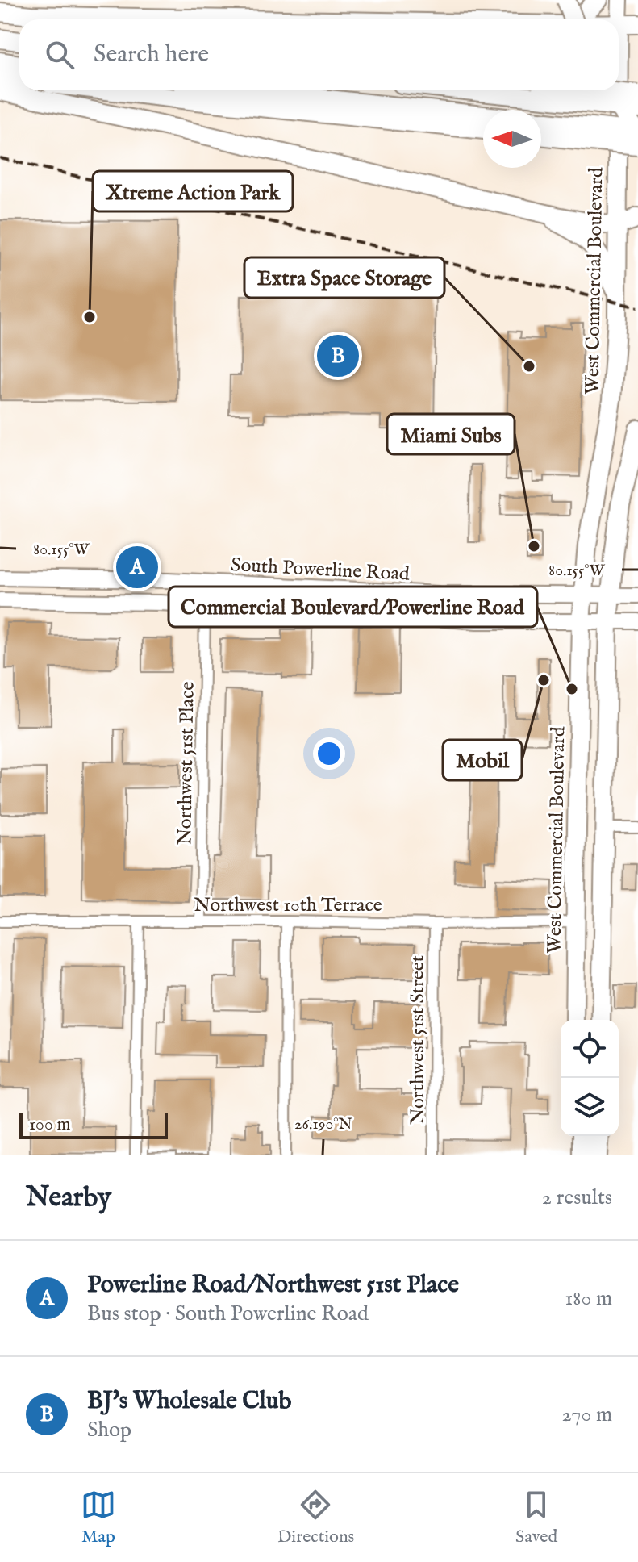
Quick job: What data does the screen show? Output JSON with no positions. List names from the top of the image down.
{
  "streets": {
    "highway": ["West Commercial Boulevard"],
    "main road": ["South Powerline Road"],
    "street": ["Northwest 51st Place", "Northwest 10th Terrace", "Northwest 51st Street"]
  },
  "crossings": [
    ["West Commercial Boulevard", "South Powerline Road"],
    ["West Commercial Boulevard", "Northwest 10th Terrace"],
    ["Northwest 51st Place", "Northwest 10th Terrace"],
    ["Northwest 10th Terrace", "Northwest 51st Street"]
  ],
  "places": [
    "Xtreme Action Park",
    "Extra Space Storage",
    "Miami Subs",
    "Mobil",
    "Commercial Boulevard/Powerline Road"
  ],
  "scale_bar": "100 m",
  "north": "left",
  "page": {
    "search": "Search here",
    "pins": ["B", "A"],
    "scale": "100 m",
    "heading": ["Nearby", "2 results"],
    "list": [
      {
        "mark": "A",
        "name": "Powerline Road/Northwest 51st Place",
        "note": "Bus stop · South Powerline Road",
        "value": "180 m"
      },
      {
        "mark": "B",
        "name": "BJ's Wholesale Club",
        "note": "Shop",
        "value": "270 m"
      }
    ],
    "nav": ["Map", "Directions", "Saved"]
  },
  "coordinates": ["80.155°W", "26.190°N"]
}
